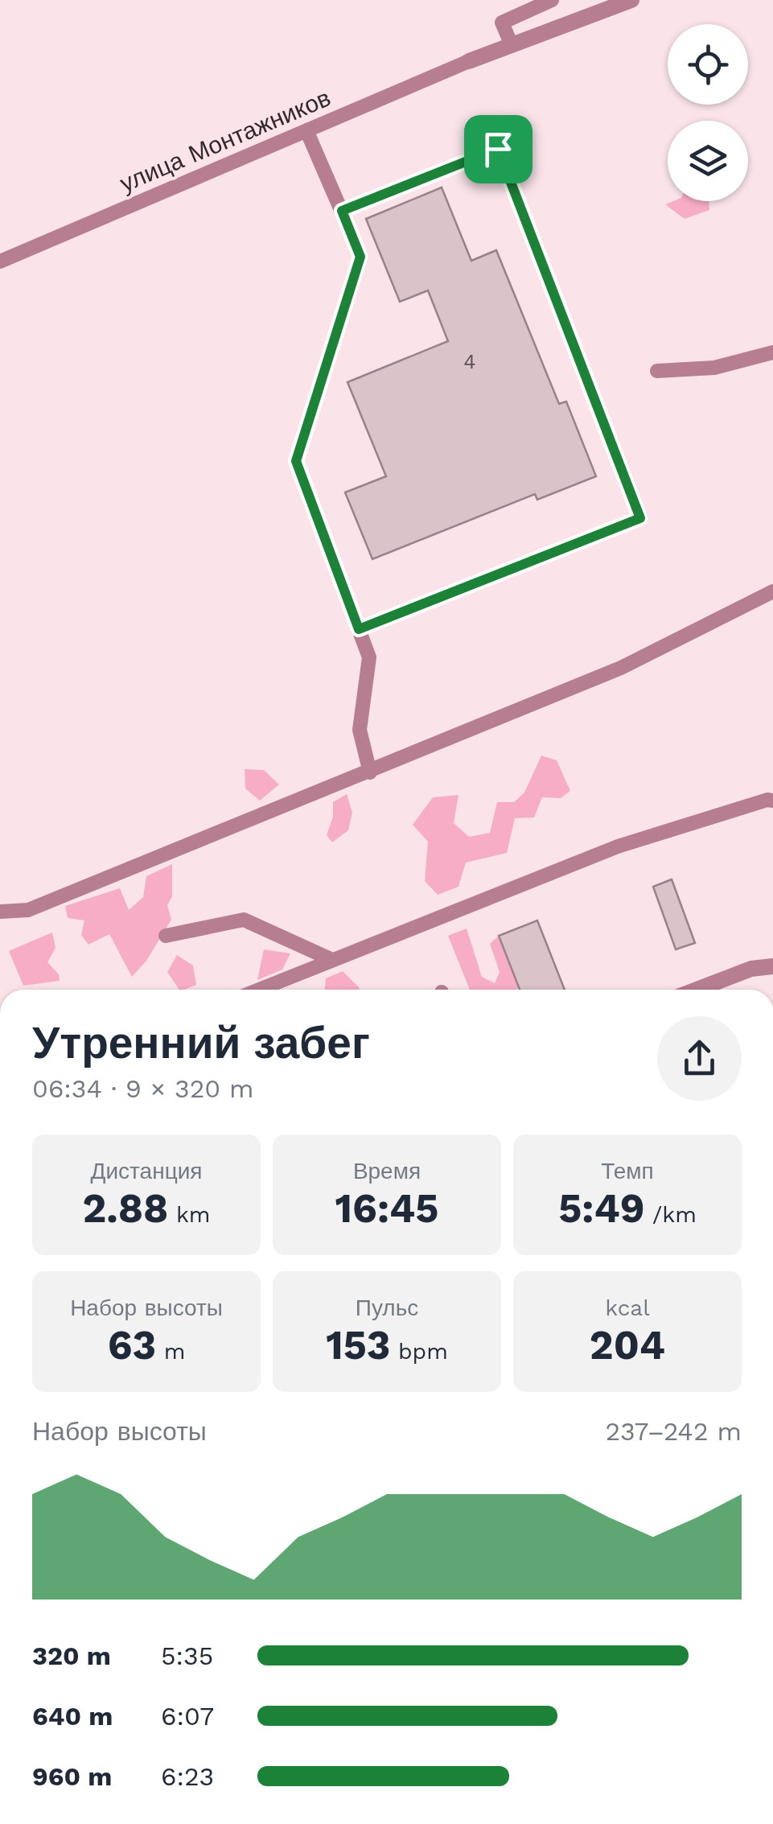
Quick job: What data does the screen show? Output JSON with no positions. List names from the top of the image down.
{
  "streets": {
    "lane": ["улица Монтажников"]
  },
  "house_numbers": ["4"],
  "page": {
    "heading": ["Утренний забег", "06:34 · 9 × 320 m"],
    "stats": [
      ["Дистанция", "2.88 km"],
      ["Время", "16:45"],
      ["Темп", "5:49 /km"],
      ["Набор высоты", "63 m"],
      ["Пульс", "153 bpm"],
      ["kcal", "204"]
    ],
    "chart": ["Набор высоты", "237–242 m"],
    "list": [
      {
        "name": "320 m",
        "note": "5:35"
      },
      {
        "name": "640 m",
        "note": "6:07"
      },
      {
        "name": "960 m",
        "note": "6:23"
      }
    ]
  }
}
